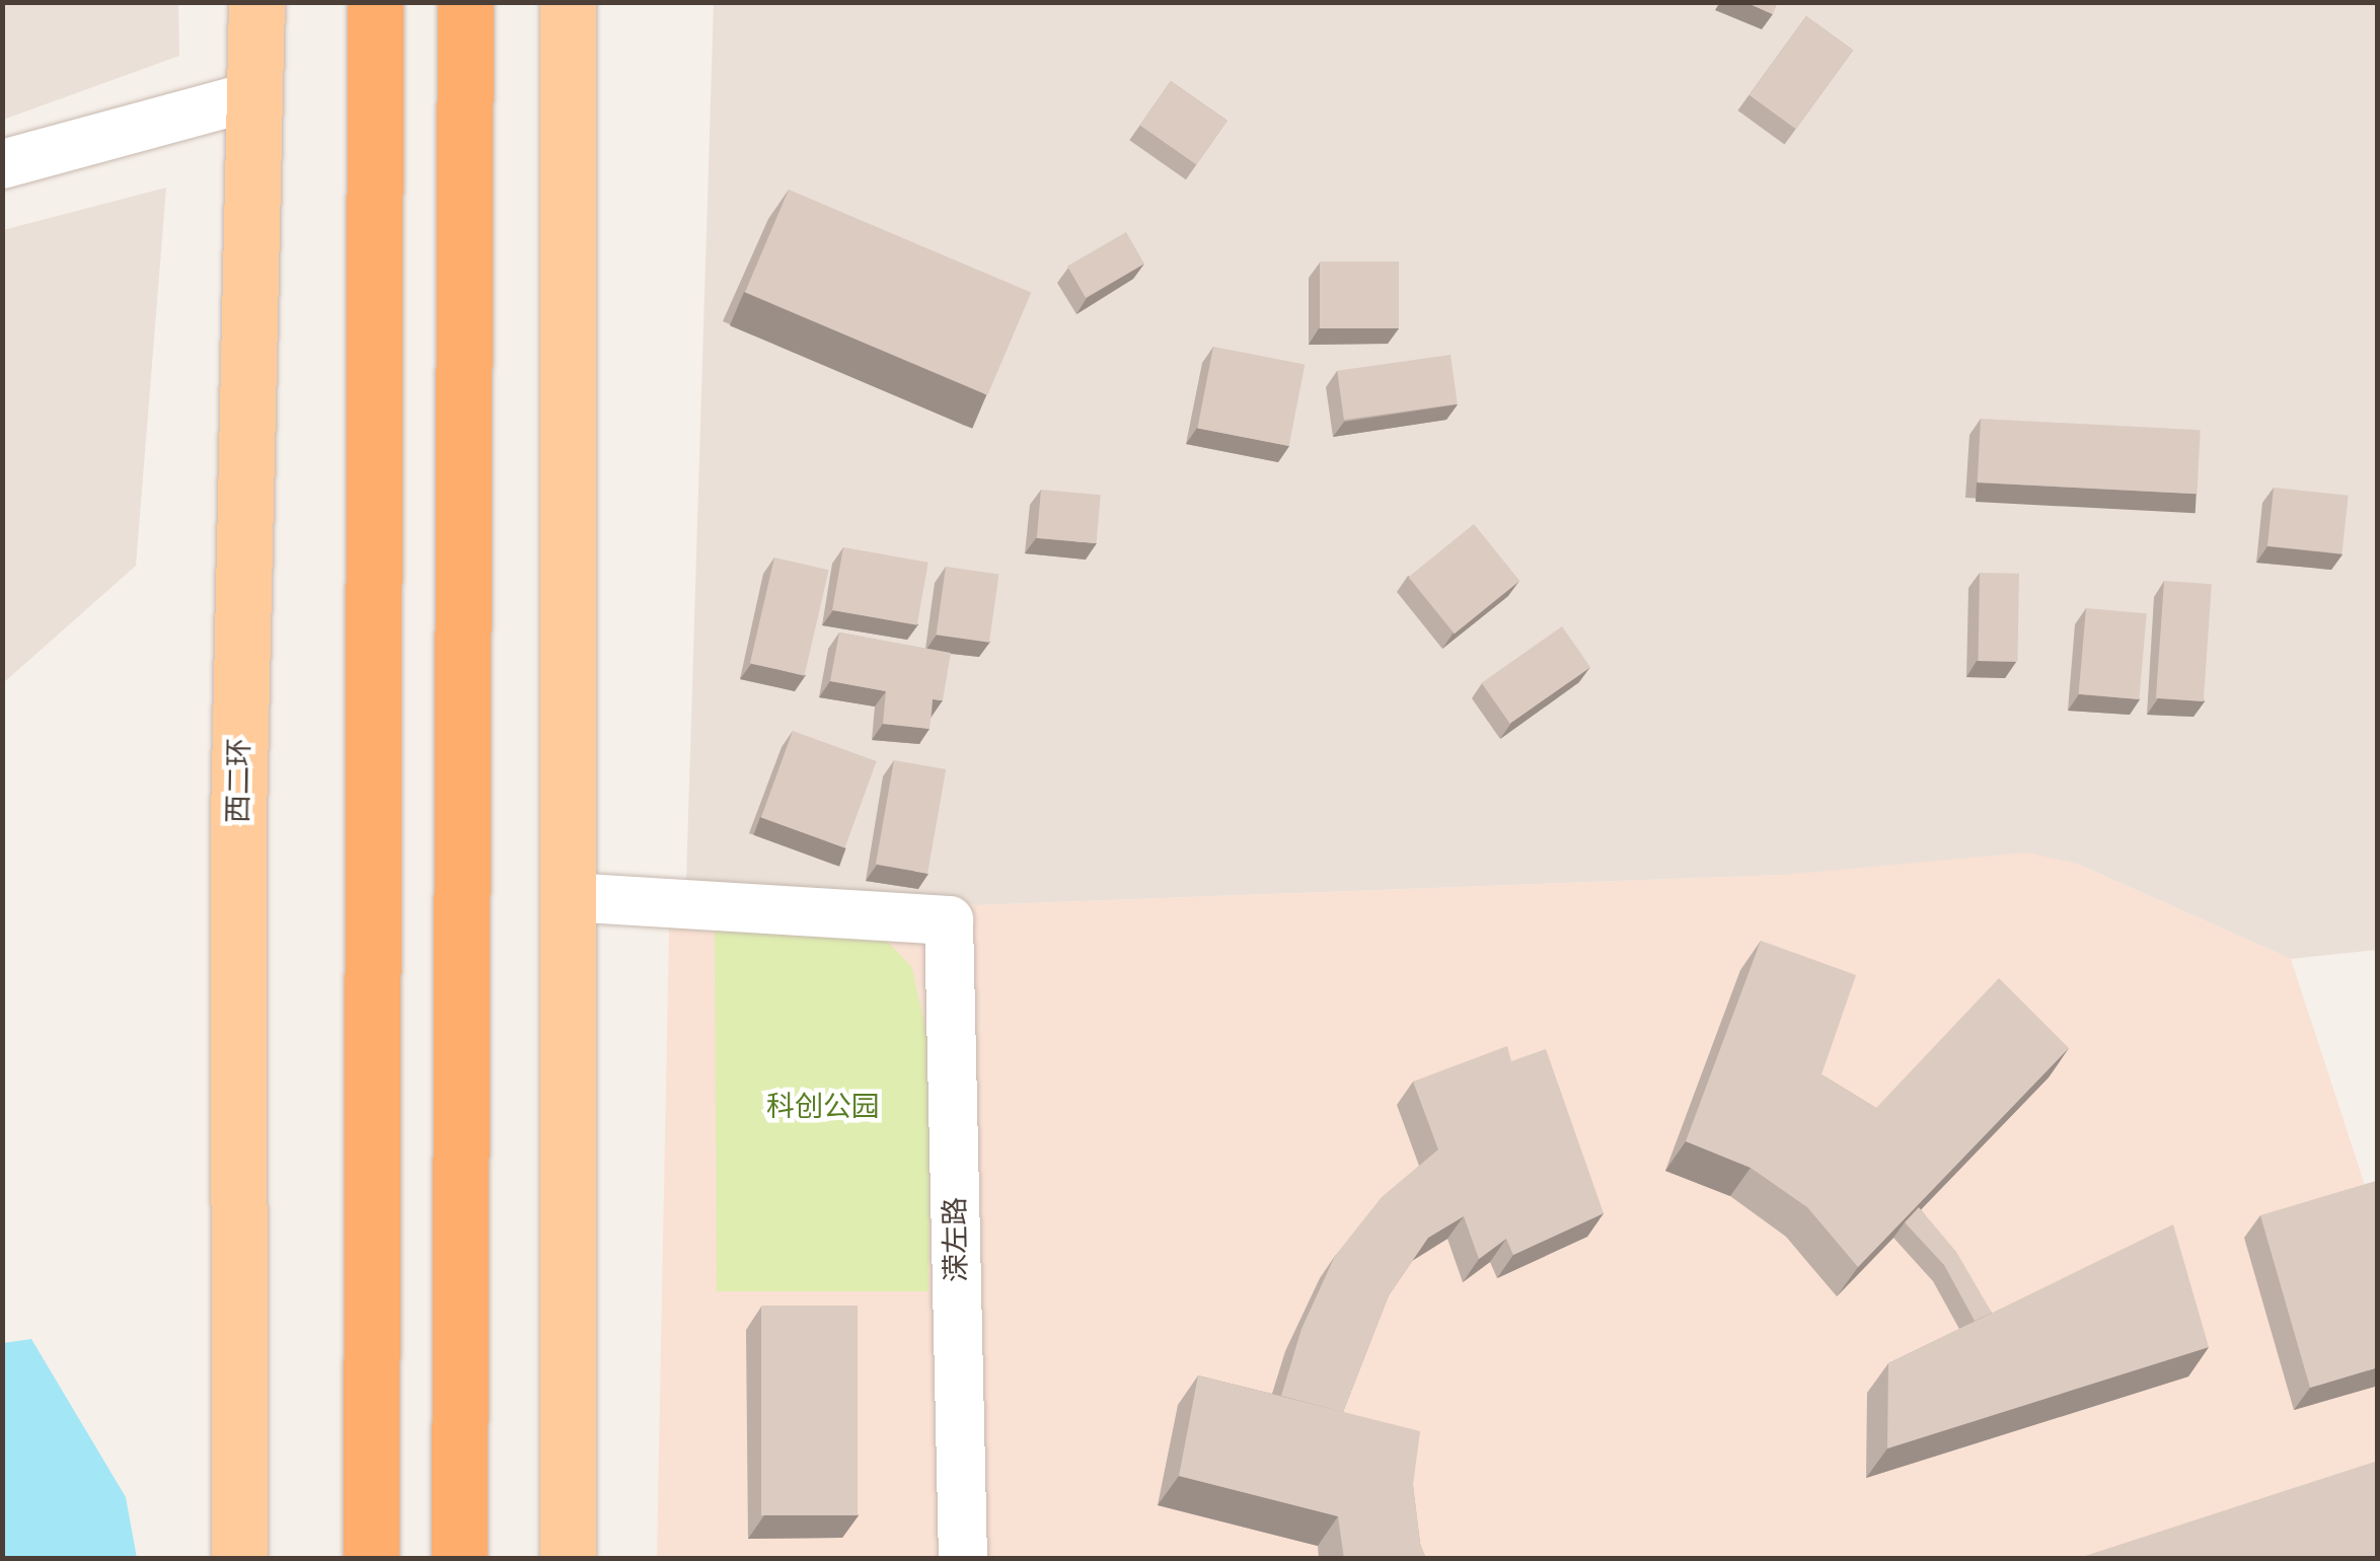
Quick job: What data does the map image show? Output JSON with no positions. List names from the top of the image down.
{
  "streets": {
    "main road": ["西二环"],
    "street": ["溁左路"]
  },
  "parks": ["科创公园"]
}
